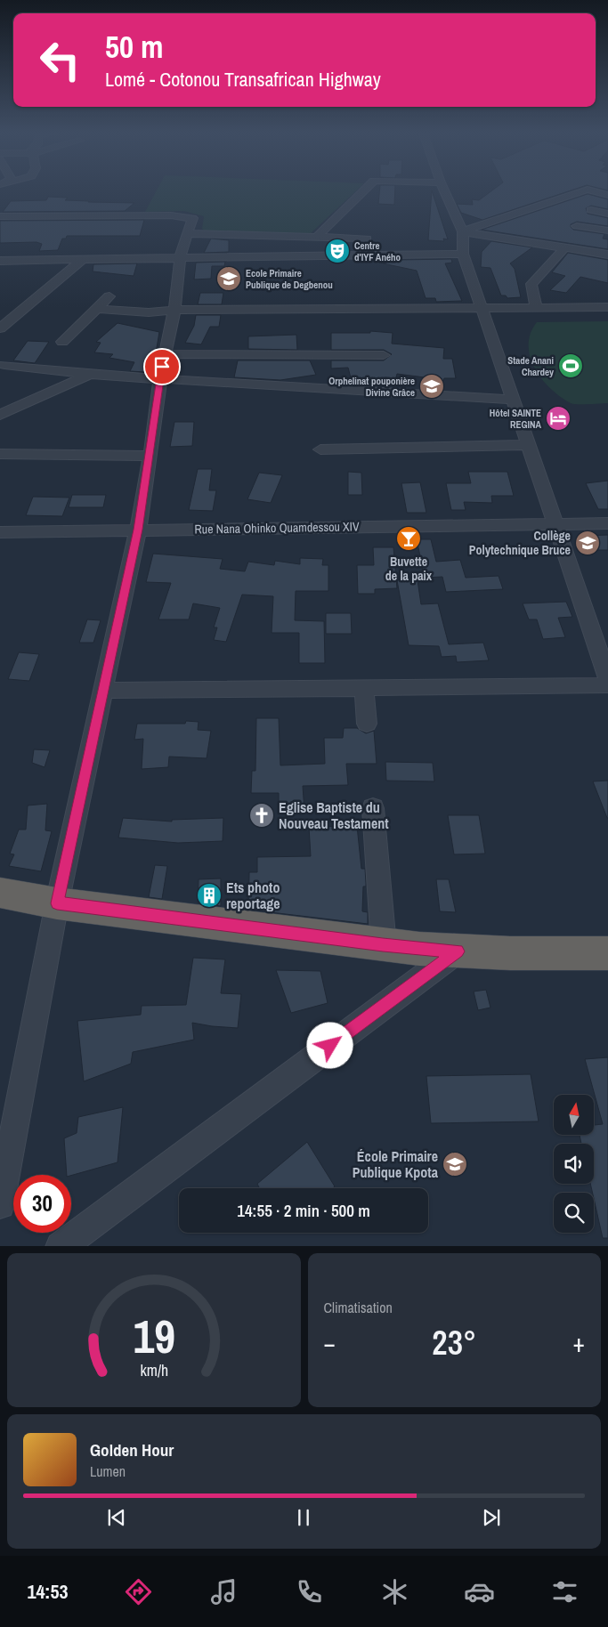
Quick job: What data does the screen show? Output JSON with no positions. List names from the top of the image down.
{
  "streets": {
    "street": ["Rue Nana Ohinko Quamdessou XIV"]
  },
  "places": {
    "theatre": ["Centre d'IYF Aného"],
    "school or university": [
      "Ecole Primaire Publique de Degbenou",
      "Orphelinat pouponière Divine Grâce",
      "Collège Polytechnique Bruce",
      "École Primaire Publique Kpota"
    ],
    "sports": ["Stade Anani Chardey"],
    "hotel": ["Hôtel SAINTE REGINA"],
    "bar": ["Buvette de la paix"],
    "church": ["Eglise Baptiste du Nouveau Testament"],
    "building": ["Ets photo reportage"]
  },
  "north": "top",
  "page": {
    "turn": ["50 m", "Lomé - Cotonou Transafrican Highway"],
    "limit": "30",
    "trip": "14:55 · 2 min · 500 m",
    "tile": "Climatisation",
    "heat": ["−", "23°", "+"],
    "song": ["Golden Hour", "Lumen"],
    "tabs": "14:53",
    "gauge": ["19", "km/h"]
  }
}
